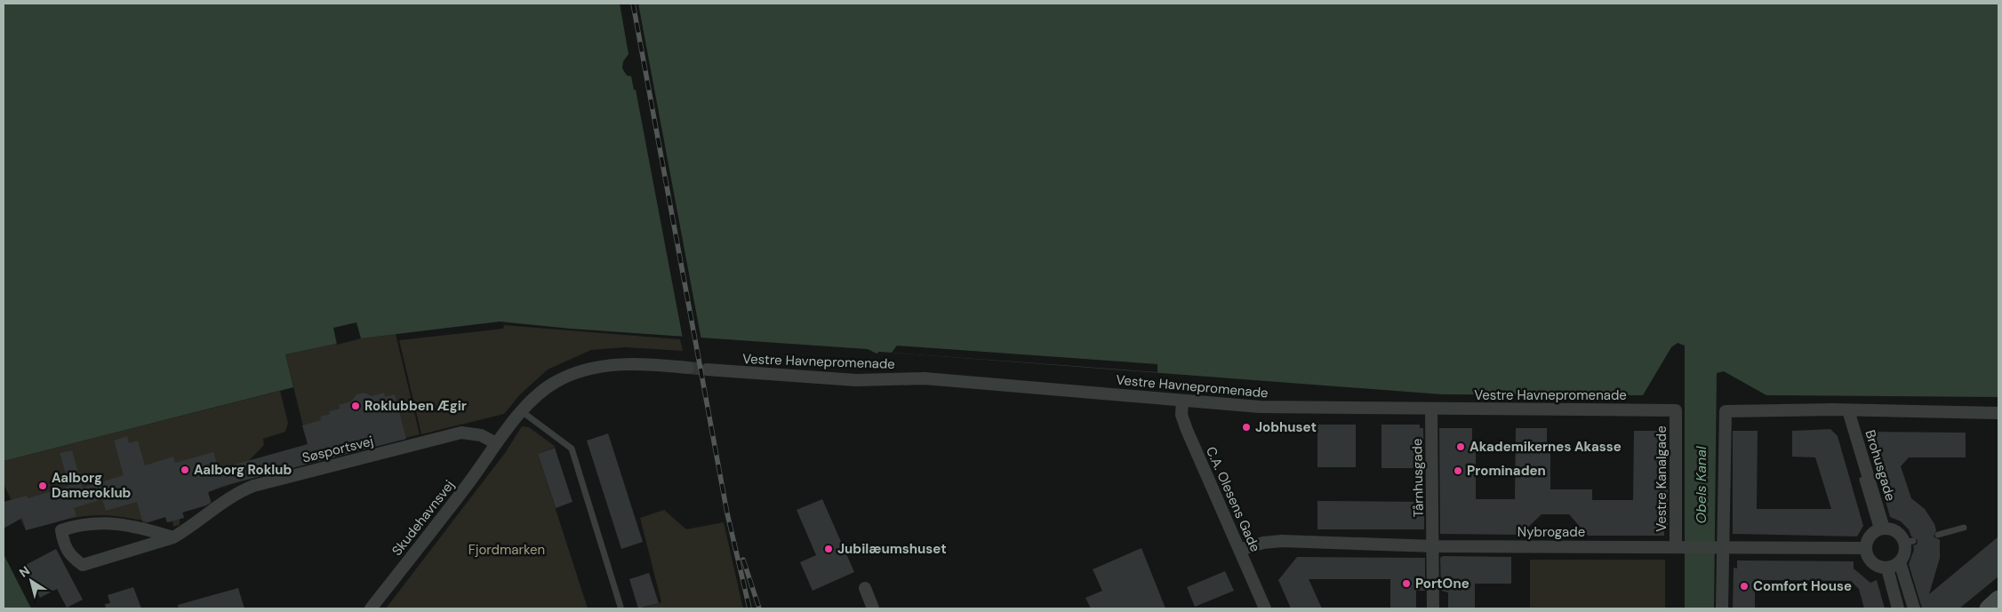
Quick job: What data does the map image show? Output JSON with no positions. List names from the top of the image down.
{
  "streets": {
    "street": [
      "Vestre Havnepromenade",
      "Søsportsvej",
      "Brohusgade",
      "Tårnhusgade",
      "Vestre Kanalgade",
      "C.A. Olesens Gade",
      "Skudehavnsvej",
      "Nybrogade"
    ]
  },
  "crossings": [
    ["Vestre Havnepromenade", "Tårnhusgade"],
    ["Vestre Havnepromenade", "Vestre Kanalgade"],
    ["Vestre Havnepromenade", "C.A. Olesens Gade"],
    ["Søsportsvej", "Skudehavnsvej"],
    ["Brohusgade", "Nybrogade"],
    ["Tårnhusgade", "Nybrogade"],
    ["Vestre Kanalgade", "Nybrogade"],
    ["C.A. Olesens Gade", "Nybrogade"]
  ],
  "water": ["Obels Kanal"],
  "parks": ["Fjordmarken"],
  "places": [
    "Roklubben Ægir",
    "Jobhuset",
    "Akademikernes Akasse",
    "Aalborg Roklub",
    "Prominaden",
    "Aalborg Dameroklub",
    "Jubilæumshuset",
    "PortOne",
    "Comfort House"
  ],
  "north": "top left"
}
